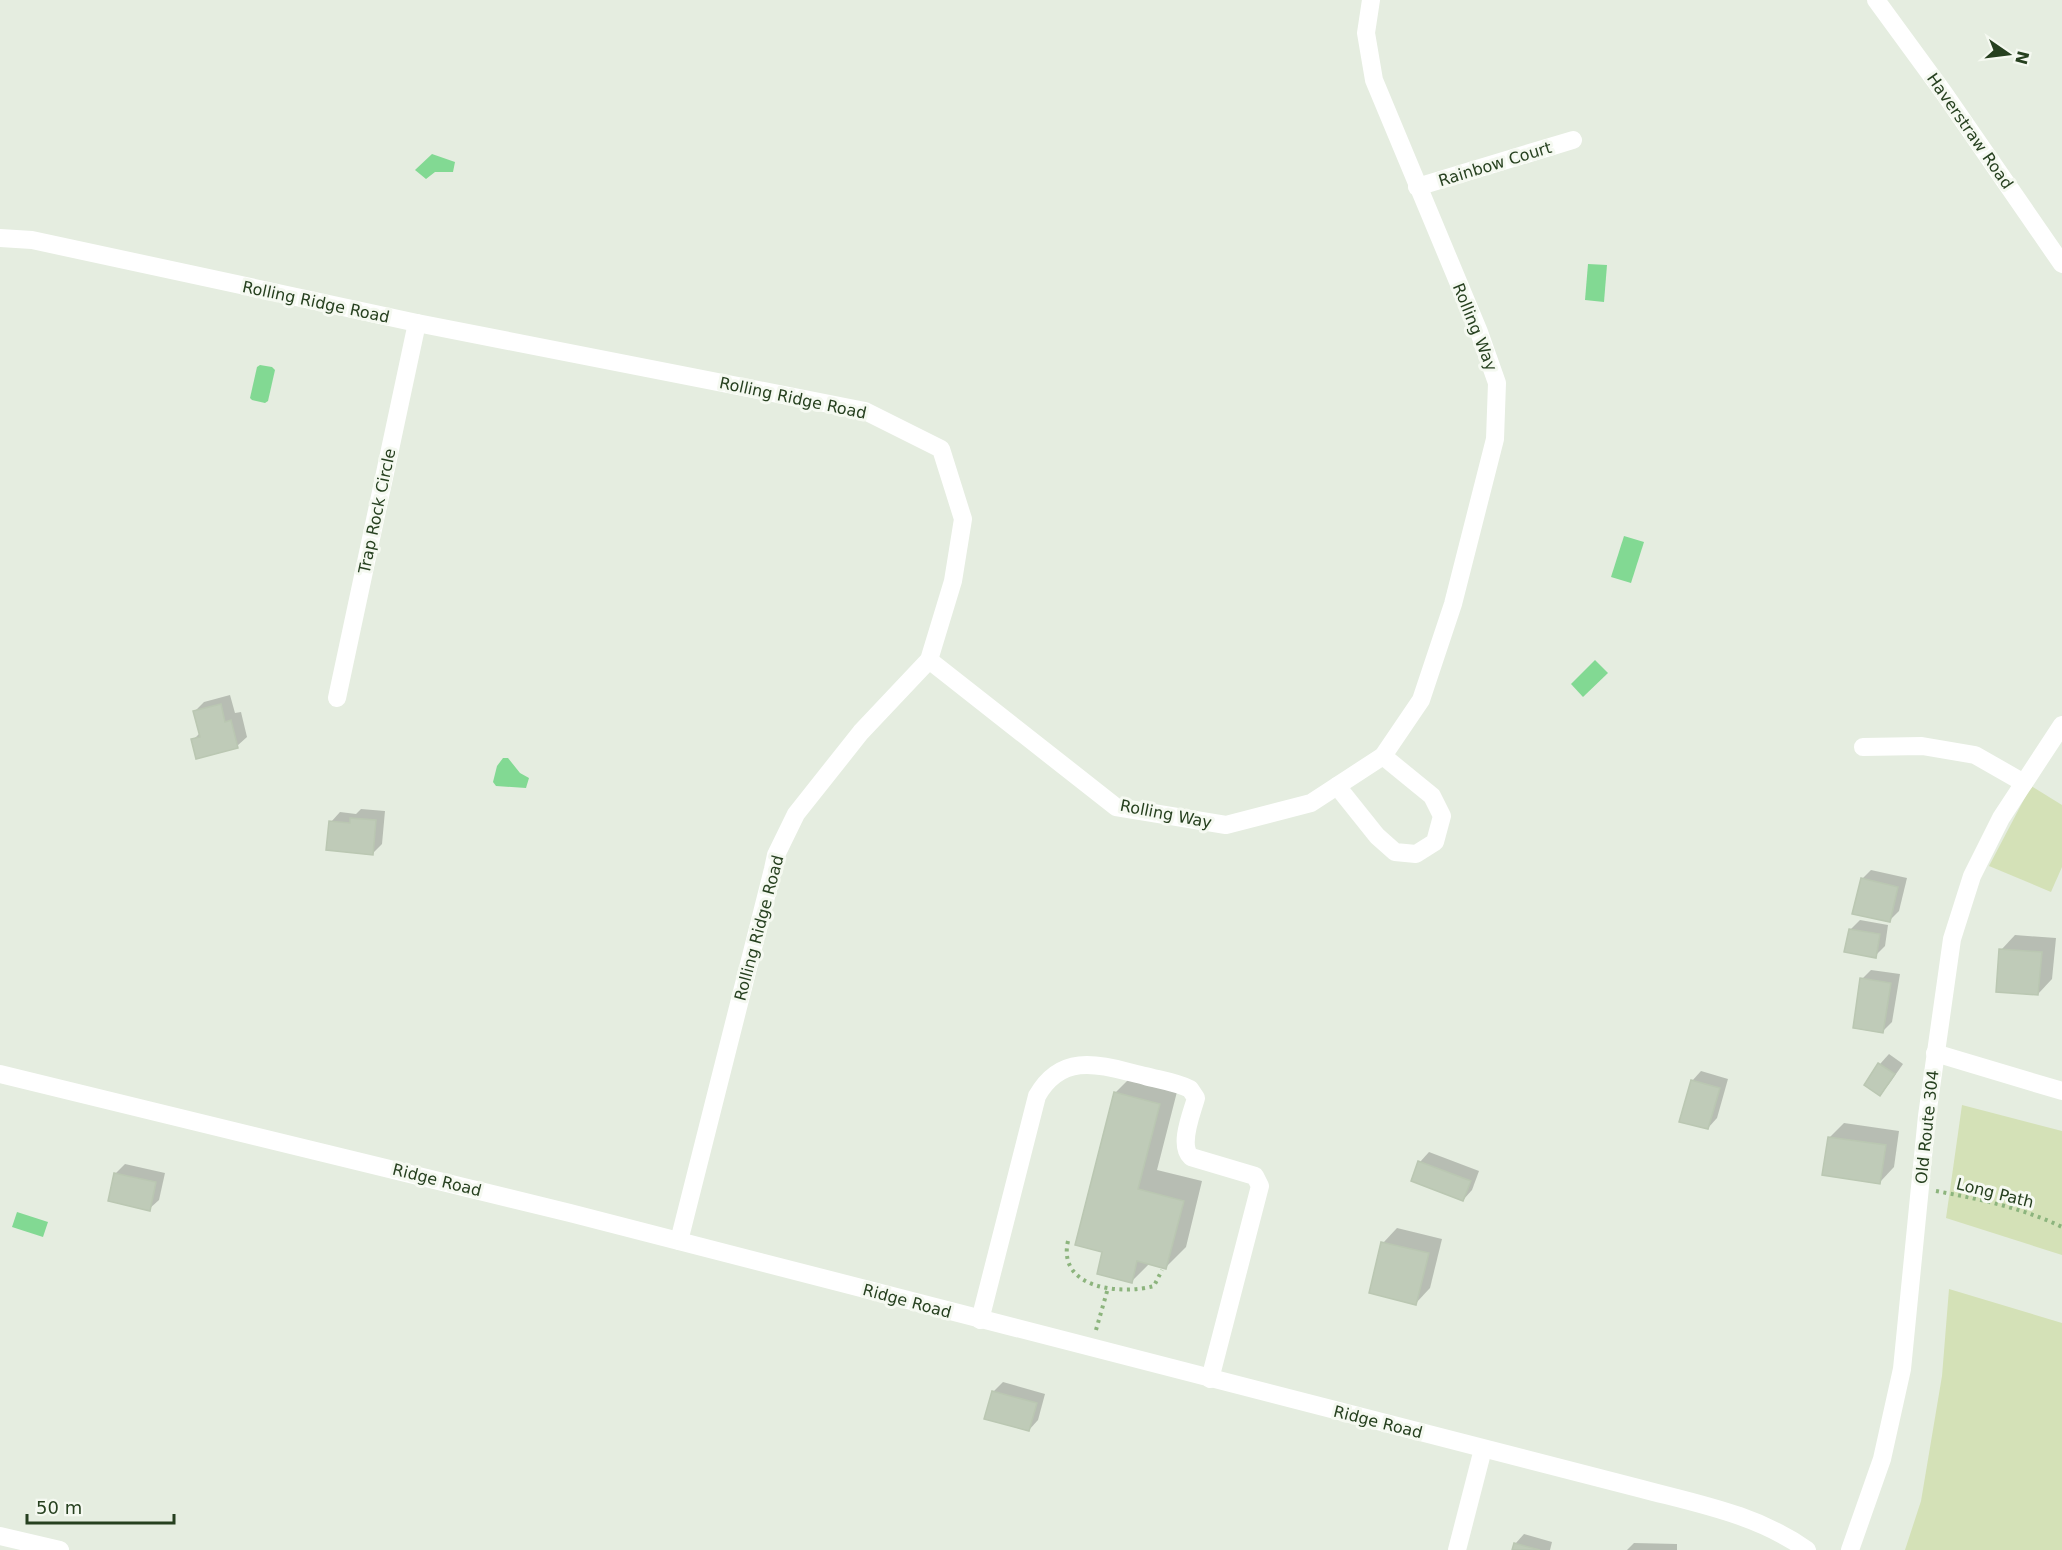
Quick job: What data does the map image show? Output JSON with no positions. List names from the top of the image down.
{
  "streets": {
    "street": [
      "Haverstraw Road",
      "Rainbow Court",
      "Rolling Ridge Road",
      "Rolling Way",
      "Trap Rock Circle",
      "Old Route 304",
      "Ridge Road"
    ],
    "path": ["Long Path"]
  },
  "crossings": [
    ["Rainbow Court", "Rolling Way"],
    ["Rolling Ridge Road", "Rolling Way"],
    ["Rolling Ridge Road", "Trap Rock Circle"],
    ["Rolling Ridge Road", "Ridge Road"],
    ["Old Route 304", "Long Path"]
  ],
  "scale_bar": "50 m",
  "north": "right"
}
